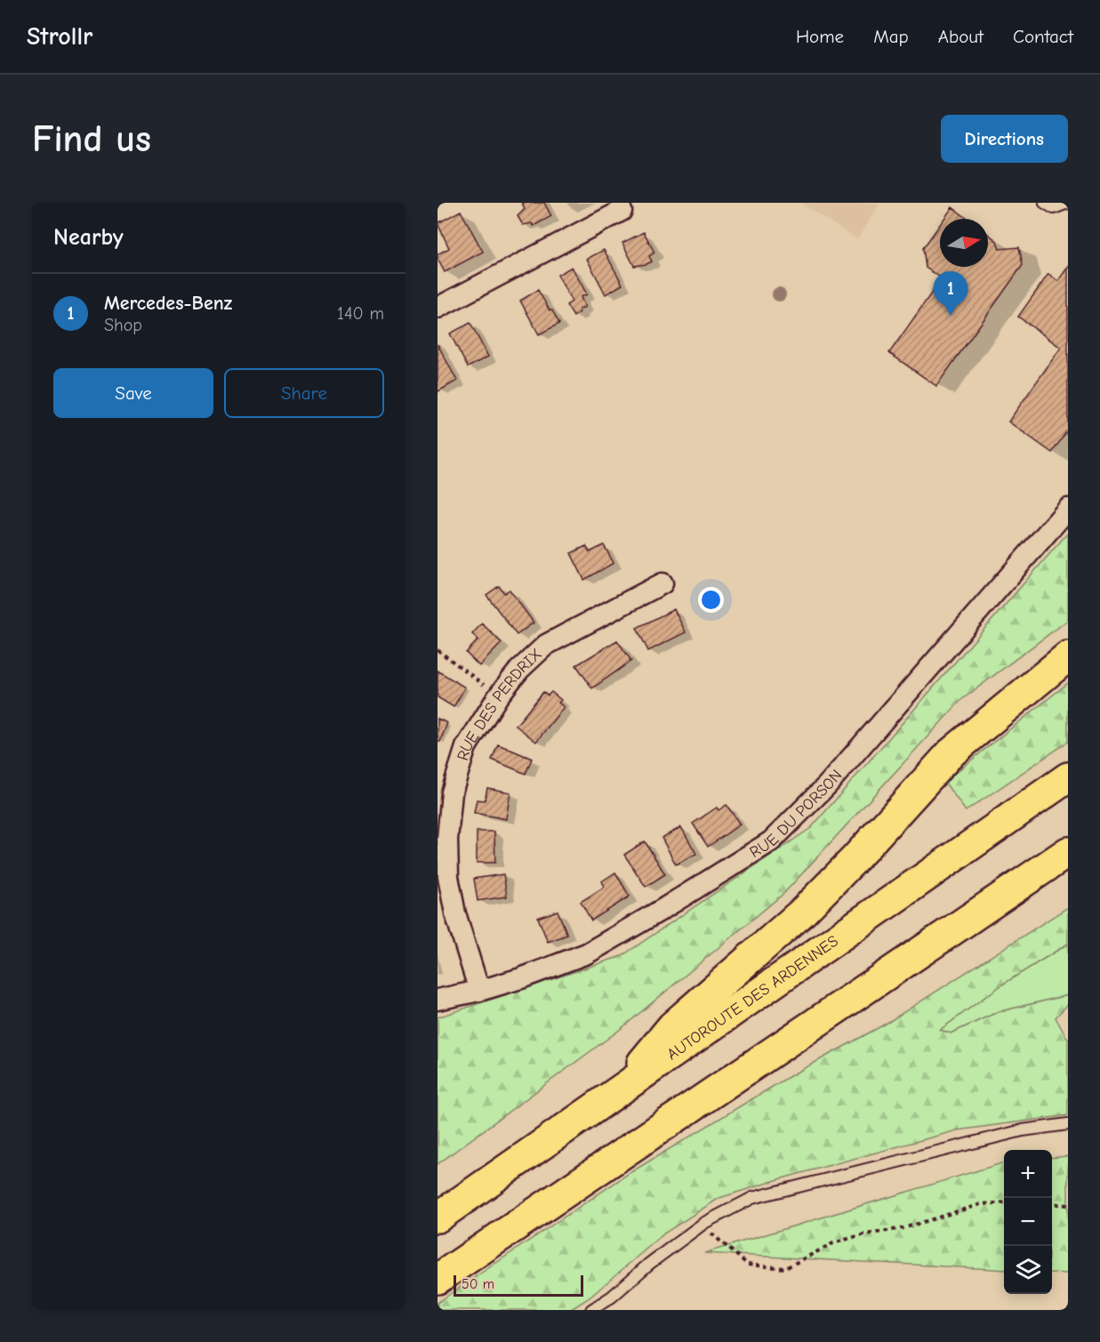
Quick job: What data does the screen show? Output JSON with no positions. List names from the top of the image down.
{
  "streets": {
    "highway": ["AUTOROUTE DES ARDENNES"],
    "street": ["RUE DES PERDRIX", "RUE DU PORSON"]
  },
  "crossings": [
    ["RUE DES PERDRIX", "RUE DU PORSON"]
  ],
  "scale_bar": "50 m",
  "north": "right",
  "page": {
    "header": "Strollr",
    "nav": [
      "Home",
      "Map",
      "About",
      "Contact"
    ],
    "buttons": [
      "Directions",
      ["Save", "Share"]
    ],
    "title": "Find us",
    "heading": "Nearby",
    "pins": "1",
    "list": [
      {
        "mark": "1",
        "name": "Mercedes-Benz",
        "note": "Shop",
        "value": "140 m"
      }
    ],
    "map_buttons": ["+", "−"],
    "scale": "50 m"
  }
}
